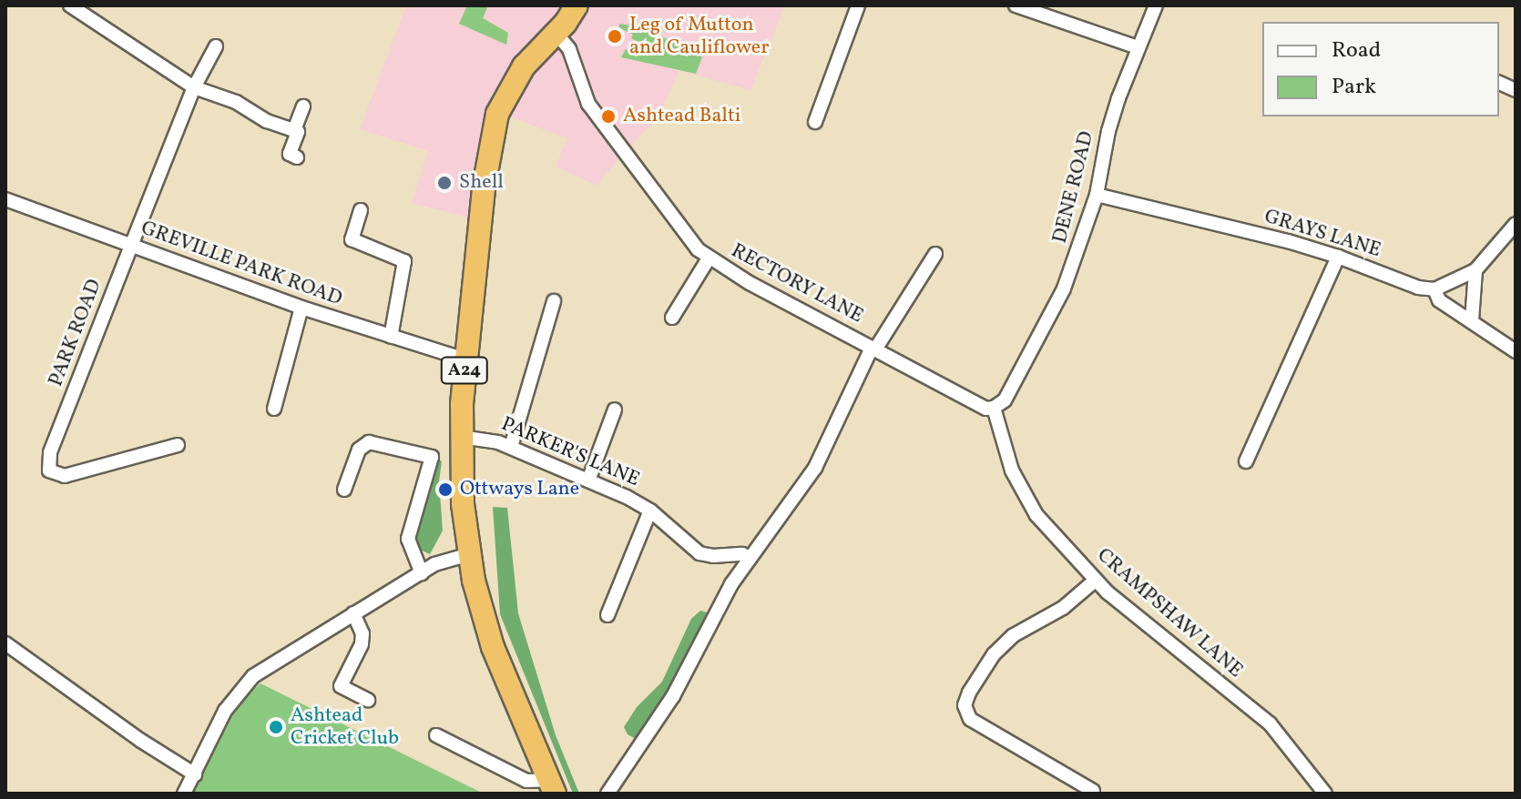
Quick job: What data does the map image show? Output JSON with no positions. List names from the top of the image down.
{
  "streets": {
    "highway": ["A24"],
    "street": [
      "DENE ROAD",
      "GRAYS LANE",
      "GREVILLE PARK ROAD",
      "RECTORY LANE",
      "PARK ROAD",
      "PARKER'S LANE",
      "CRAMPSHAW LANE"
    ]
  },
  "crossings": [
    ["DENE ROAD", "GRAYS LANE"],
    ["DENE ROAD", "RECTORY LANE"],
    ["DENE ROAD", "CRAMPSHAW LANE"],
    ["GREVILLE PARK ROAD", "PARK ROAD"],
    ["GREVILLE PARK ROAD", "A24"],
    ["RECTORY LANE", "A24"],
    ["RECTORY LANE", "CRAMPSHAW LANE"],
    ["A24", "PARKER'S LANE"]
  ],
  "places": [
    "Leg of Mutton and Cauliflower",
    "Ashtead Balti",
    "Shell",
    "Ottways Lane",
    "Ashtead Cricket Club"
  ],
  "legend": ["Road", "Park"]
}
